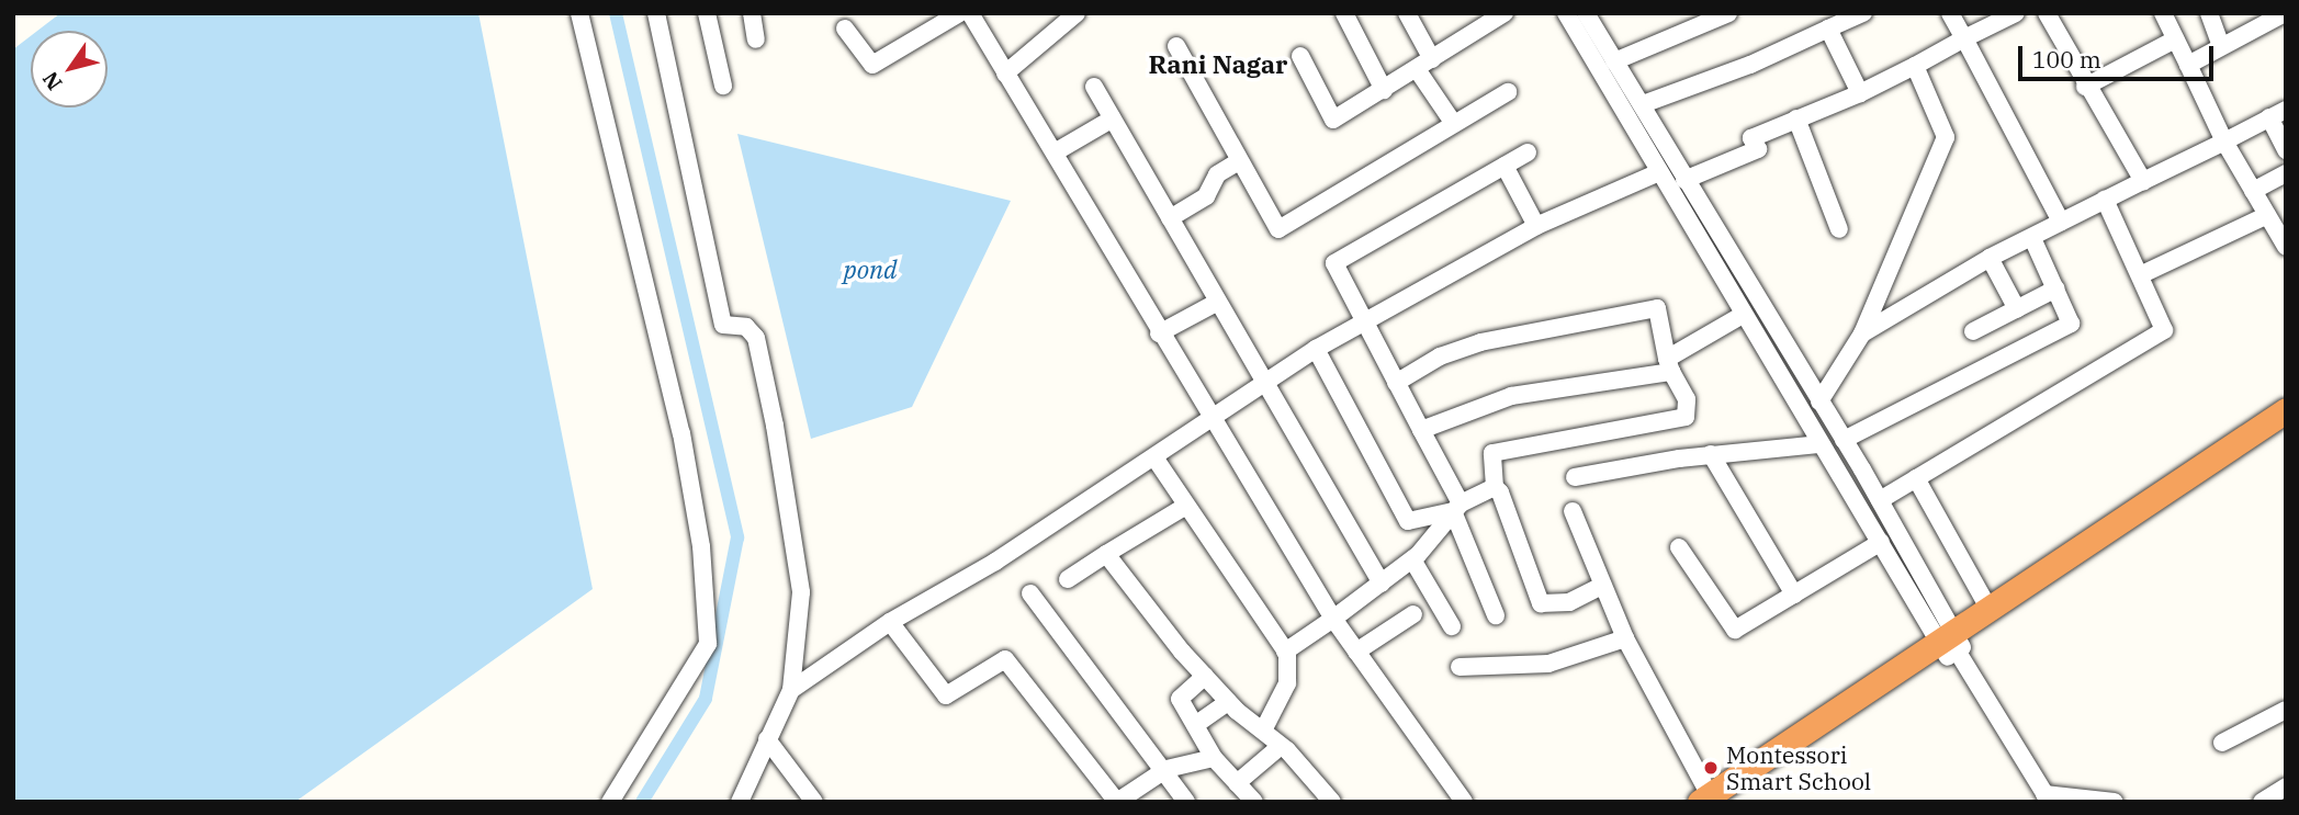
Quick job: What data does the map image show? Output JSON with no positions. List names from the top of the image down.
{
  "districts": ["Rani Nagar"],
  "water": ["pond"],
  "places": ["Montessori Smart School"],
  "scale_bar": "100 m",
  "north": "bottom left"
}
